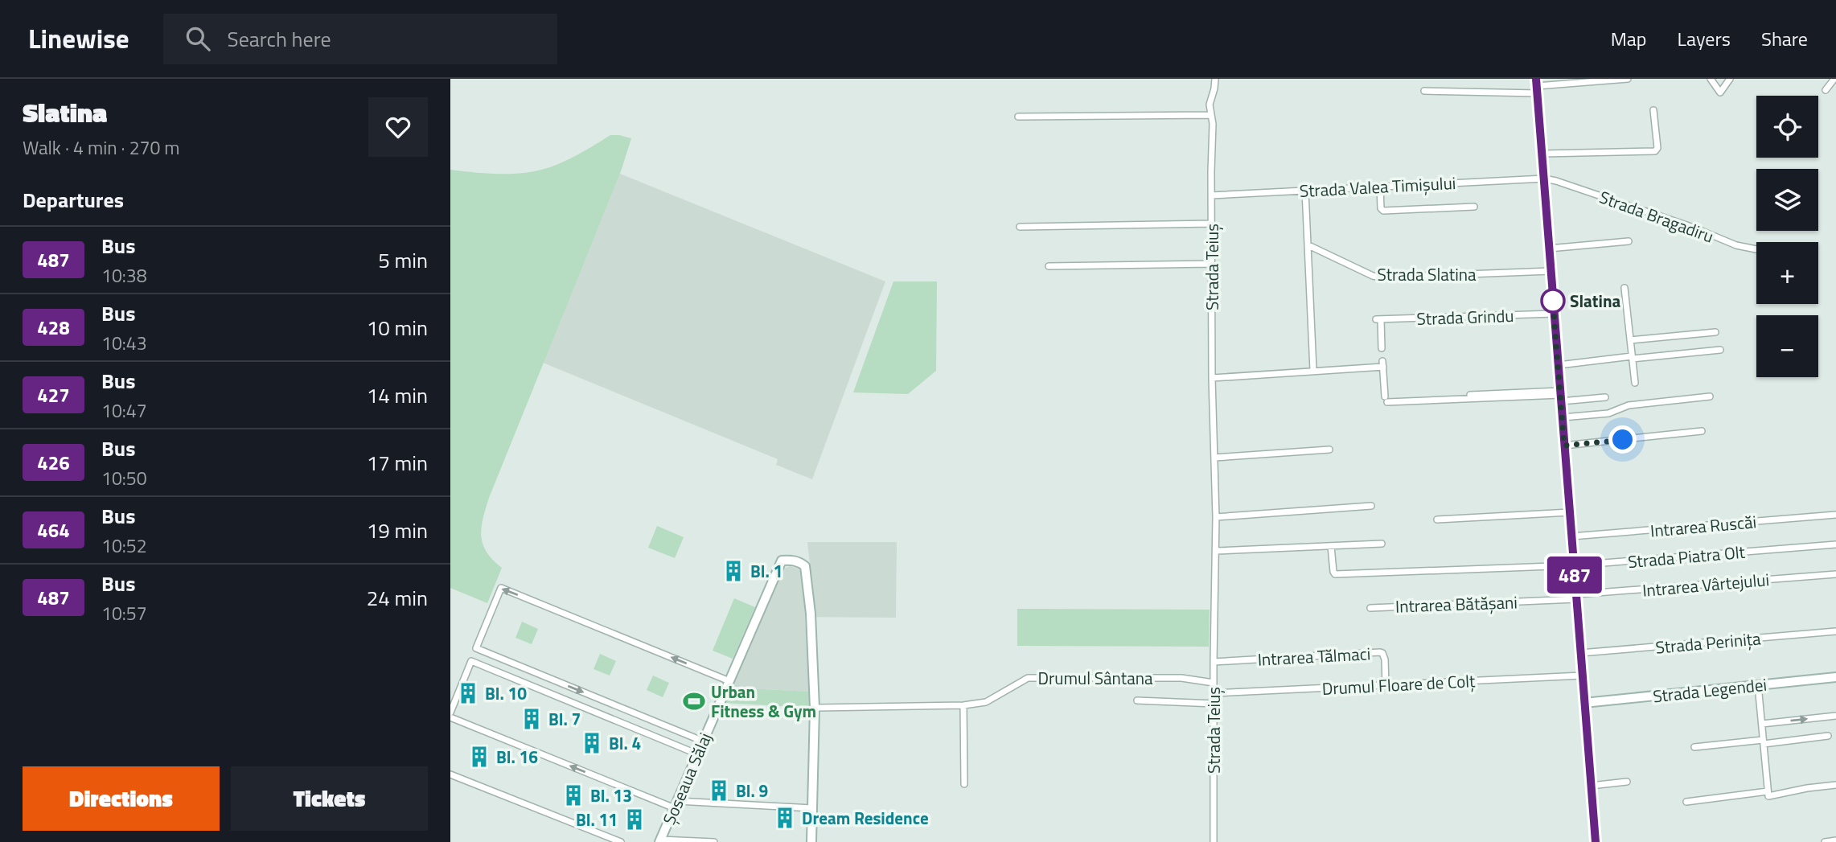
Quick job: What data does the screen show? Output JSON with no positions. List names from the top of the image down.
{
  "streets": {
    "street": [
      "Strada Valea Timișului",
      "Strada Bragadiru",
      "Strada Teiuș",
      "Strada Slatina",
      "Strada Grindu",
      "Intrarea Ruscăi",
      "Strada Piatra Olt",
      "Intrarea Vârtejului",
      "Intrarea Bătășani",
      "Strada Perinița",
      "Intrarea Tălmaci",
      "Drumul Sântana",
      "Drumul Floare de Colț",
      "Strada Legendei",
      "Șoseaua Sălaj"
    ]
  },
  "crossings": [
    ["Strada Valea Timișului", "Strada Bragadiru"],
    ["Strada Valea Timișului", "Strada Teiuș"],
    ["Strada Teiuș", "Intrarea Tălmaci"],
    ["Strada Teiuș", "Drumul Sântana"],
    ["Strada Teiuș", "Drumul Floare de Colț"],
    ["Intrarea Vârtejului", "Intrarea Bătășani"],
    ["Intrarea Tălmaci", "Drumul Floare de Colț"],
    ["Drumul Sântana", "Șoseaua Sălaj"]
  ],
  "places": {
    "other": ["Slatina"],
    "building": [
      "Bl. 1",
      "Bl. 10",
      "Bl. 7",
      "Bl. 4",
      "Bl. 16",
      "Bl. 9",
      "Bl. 13",
      "Dream Residence",
      "Bl. 11"
    ],
    "sports": ["Urban Fitness & Gym"]
  },
  "lines": ["bus line 487"],
  "page": {
    "header": "Linewise",
    "search": "Search here",
    "nav": ["Map", "Layers", "Share"],
    "heading": [
      ["Slatina", "Walk · 4 min · 270 m"],
      "Departures"
    ],
    "on_map": "487",
    "map_buttons": ["+", "−"],
    "list": [
      {
        "mark": "487",
        "name": "Bus",
        "note": "10:38",
        "value": "5 min"
      },
      {
        "mark": "428",
        "name": "Bus",
        "note": "10:43",
        "value": "10 min"
      },
      {
        "mark": "427",
        "name": "Bus",
        "note": "10:47",
        "value": "14 min"
      },
      {
        "mark": "426",
        "name": "Bus",
        "note": "10:50",
        "value": "17 min"
      },
      {
        "mark": "464",
        "name": "Bus",
        "note": "10:52",
        "value": "19 min"
      },
      {
        "mark": "487",
        "name": "Bus",
        "note": "10:57",
        "value": "24 min"
      }
    ],
    "buttons": ["Directions", "Tickets"]
  }
}
